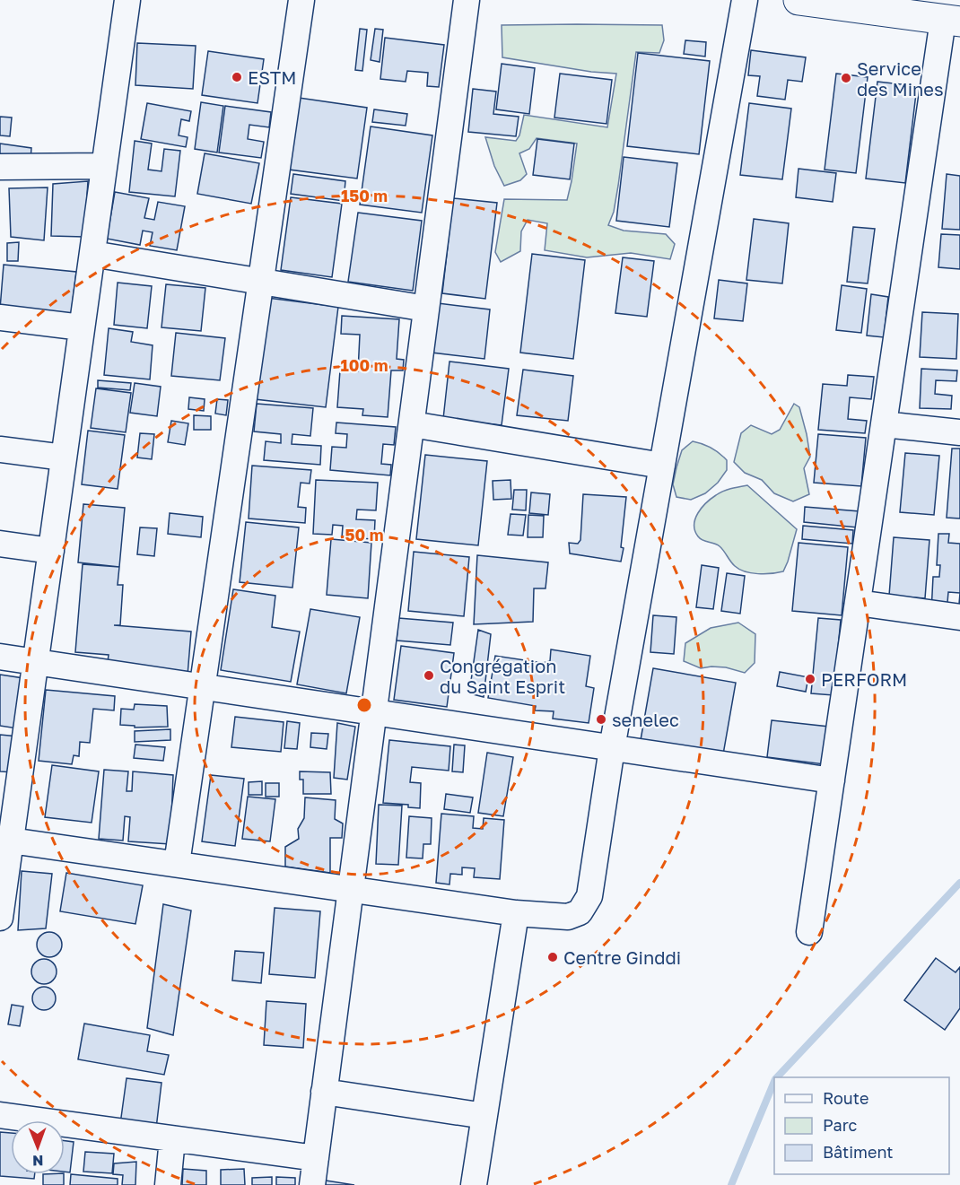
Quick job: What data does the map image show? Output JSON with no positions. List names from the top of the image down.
{
  "places": [
    "ESTM",
    "Service des Mines",
    "Congrégation du Saint Esprit",
    "PERFORM",
    "senelec",
    "Centre Ginddi"
  ],
  "legend": ["Route", "Parc", "Bâtiment"],
  "north": "bottom",
  "rings": ["150 m", "100 m", "50 m"]
}
